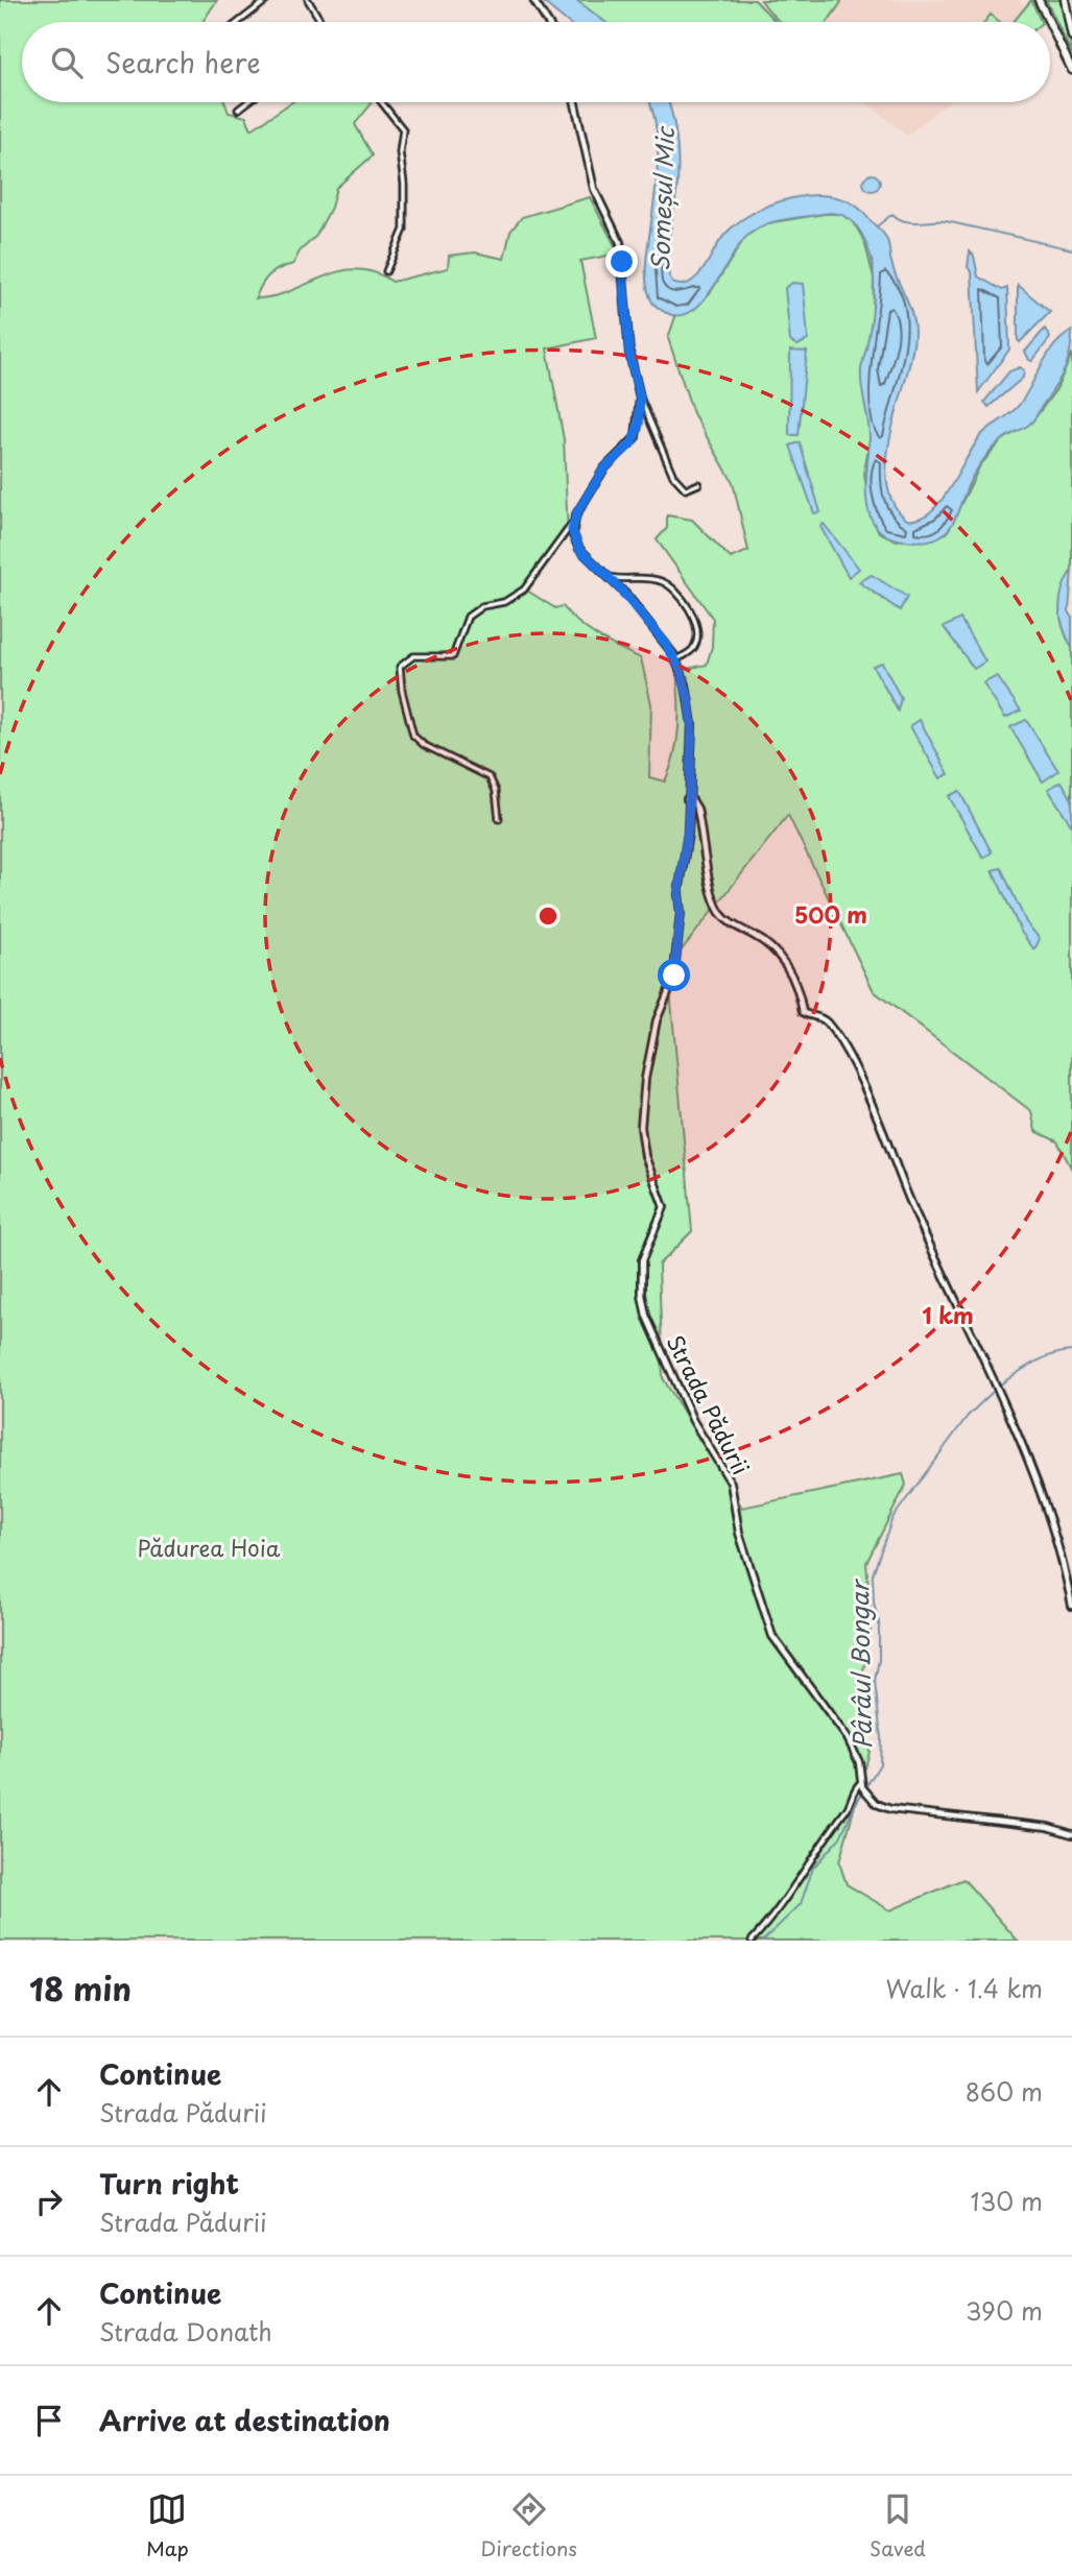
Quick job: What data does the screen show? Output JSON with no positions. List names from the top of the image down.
{
  "streets": {
    "street": ["Strada Pădurii"]
  },
  "water": ["Someșul Mic", "Pârâul Bongar"],
  "parks": ["Pădurea Hoia"],
  "page": {
    "search": "Search here",
    "heading": ["18 min", "Walk · 1.4 km"],
    "list": [
      ["Continue", "Strada Pădurii", "860 m"],
      ["Turn right", "Strada Pădurii", "130 m"],
      ["Continue", "Strada Donath", "390 m"],
      "Arrive at destination"
    ],
    "nav": ["Map", "Directions", "Saved"]
  },
  "rings": ["500 m", "1 km"]
}
